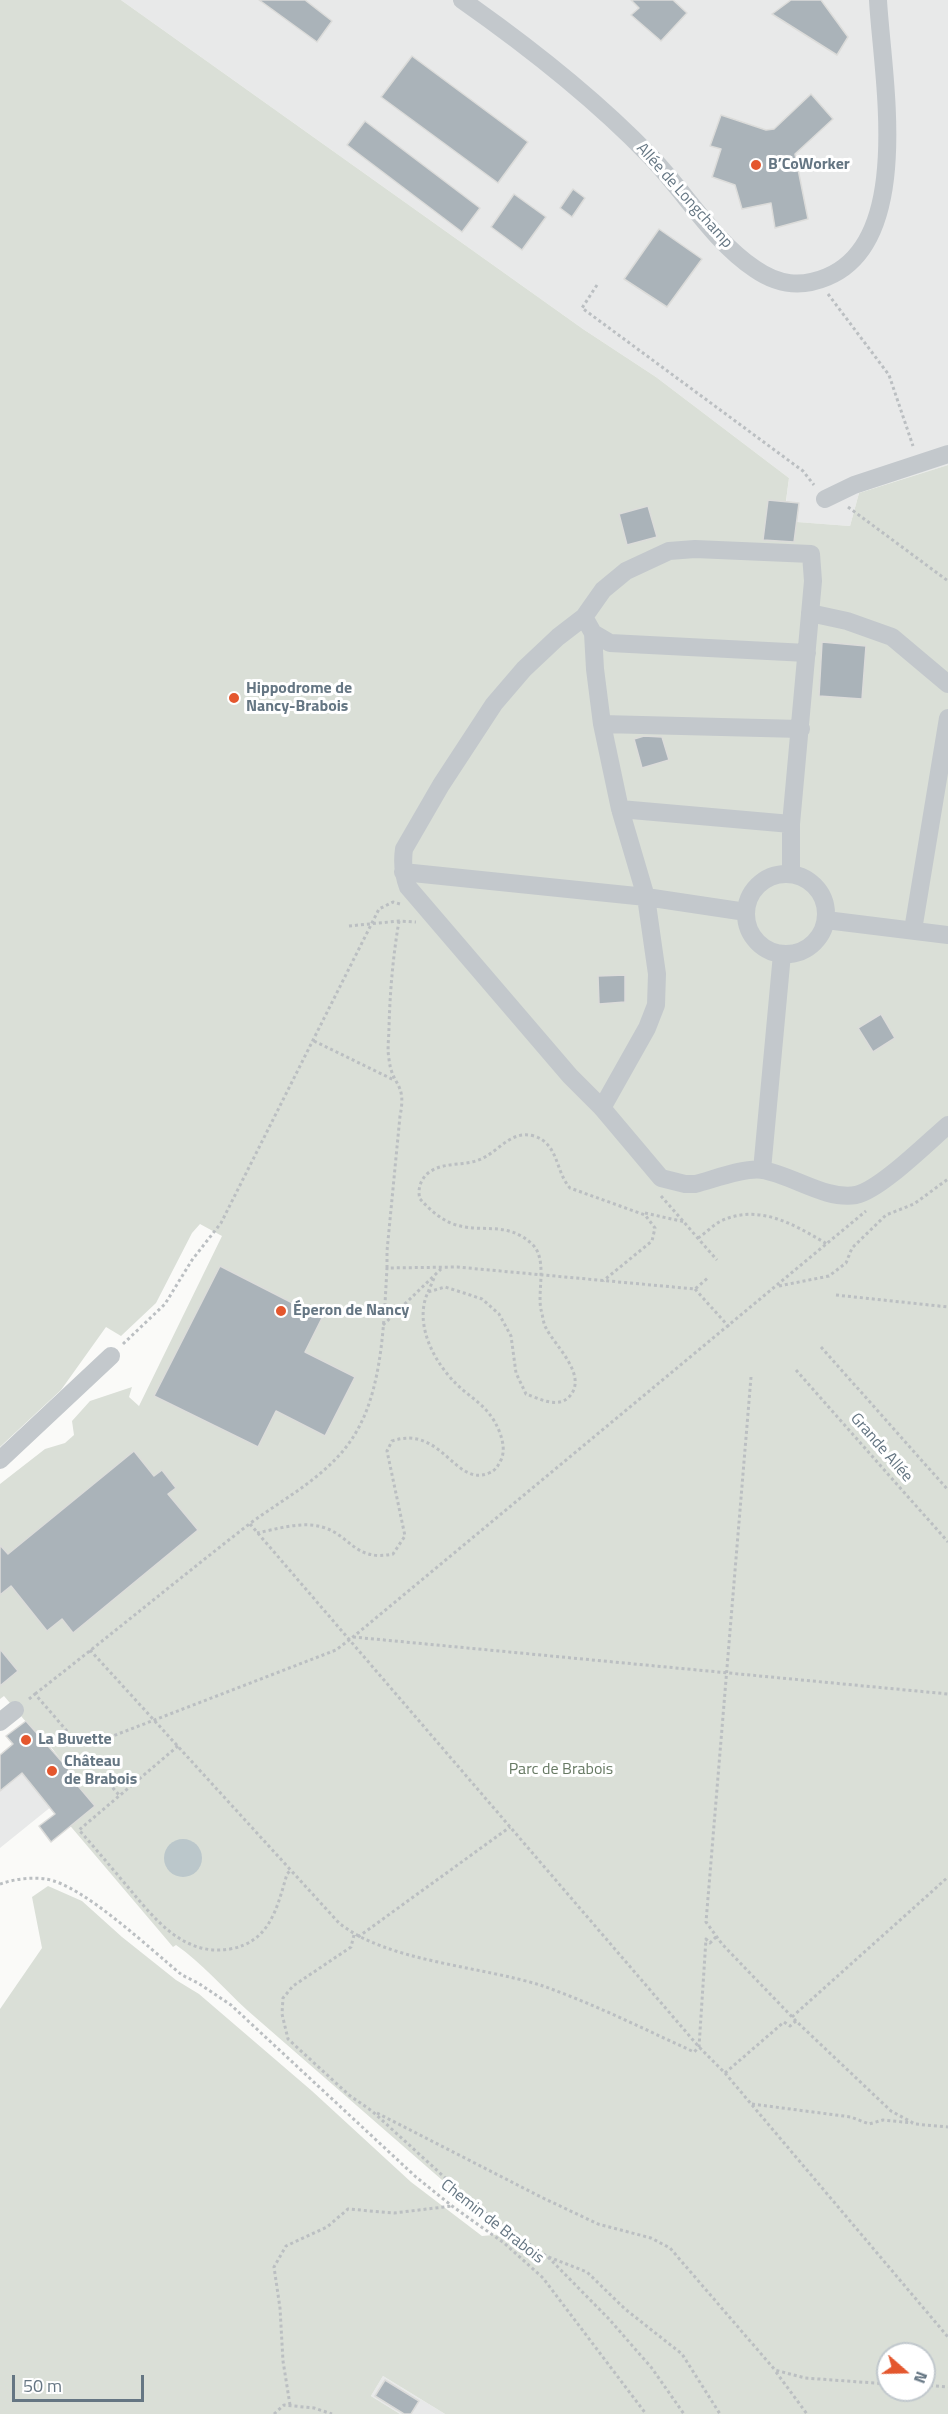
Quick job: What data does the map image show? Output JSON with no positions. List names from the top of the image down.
{
  "streets": {
    "street": ["Allée de Longchamp"],
    "path": ["Grande Allée", "Chemin de Brabois"]
  },
  "parks": ["Parc de Brabois"],
  "places": [
    "B’CoWorker",
    "Hippodrome de Nancy-Brabois",
    "Éperon de Nancy",
    "La Buvette",
    "Château de Brabois"
  ],
  "scale_bar": "50 m",
  "north": "right"
}
